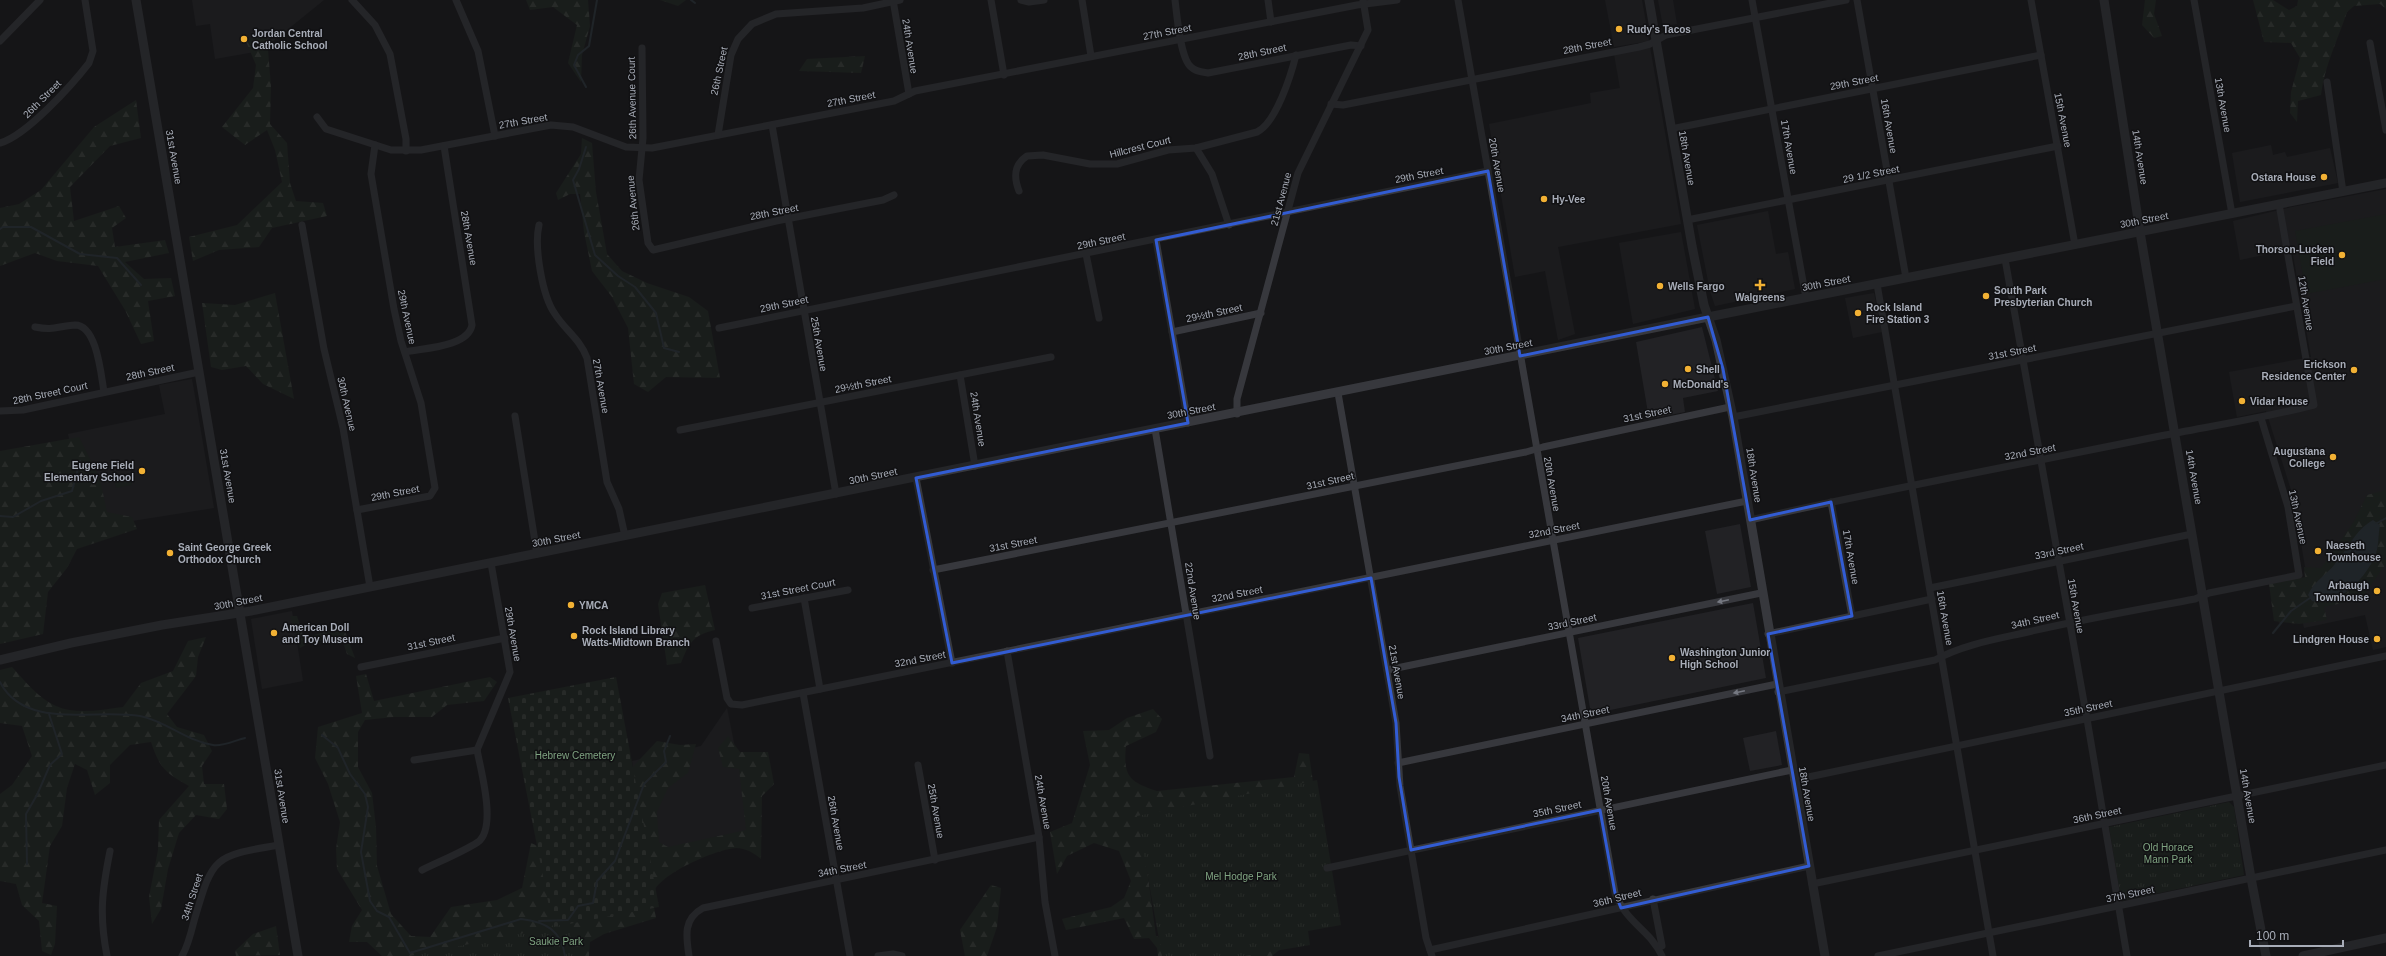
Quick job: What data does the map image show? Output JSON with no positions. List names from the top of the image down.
{
  "streets": {
    "street": [
      "27th Street",
      "24th Avenue",
      "28th Street",
      "26th Street",
      "29th Street",
      "26th Avenue Court",
      "13th Avenue",
      "15th Avenue",
      "16th Avenue",
      "Hillcrest Court",
      "17th Avenue",
      "31st Avenue",
      "14th Avenue",
      "18th Avenue",
      "20th Avenue",
      "29 1/2 Street",
      "21st Avenue",
      "26th Avenue",
      "30th Street",
      "28th Avenue",
      "12th Avenue",
      "29½th Street",
      "29th Avenue",
      "25th Avenue",
      "31st Street",
      "27th Avenue",
      "28th Street Court",
      "30th Avenue",
      "32nd Street",
      "33rd Street",
      "31st Street Court",
      "22nd Avenue",
      "34th Street",
      "35th Street",
      "36th Street",
      "37th Street"
    ]
  },
  "crossings": [
    ["27th Street", "24th Avenue"],
    ["27th Street", "28th Street"],
    ["27th Street", "26th Street"],
    ["27th Street", "26th Avenue Court"],
    ["27th Street", "21st Avenue"],
    ["27th Street", "26th Avenue"],
    ["27th Street", "28th Avenue"],
    ["27th Street", "29th Avenue"],
    ["27th Street", "25th Avenue"],
    ["24th Avenue", "26th Street"],
    ["24th Avenue", "30th Street"],
    ["24th Avenue", "29½th Street"],
    ["24th Avenue", "32nd Street"],
    ["24th Avenue", "34th Street"],
    ["28th Street", "Hillcrest Court"],
    ["28th Street", "17th Avenue"],
    ["28th Street", "31st Avenue"],
    ["28th Street", "18th Avenue"],
    ["28th Street", "20th Avenue"],
    ["28th Street", "21st Avenue"],
    ["28th Street", "26th Avenue"],
    ["28th Street", "25th Avenue"],
    ["28th Street", "28th Street Court"],
    ["29th Street", "15th Avenue"],
    ["29th Street", "16th Avenue"],
    ["29th Street", "17th Avenue"],
    ["29th Street", "18th Avenue"],
    ["29th Street", "20th Avenue"],
    ["29th Street", "21st Avenue"],
    ["29th Street", "29th Avenue"],
    ["29th Street", "25th Avenue"],
    ["29th Street", "30th Avenue"],
    ["26th Avenue Court", "26th Avenue"],
    ["13th Avenue", "30th Street"],
    ["13th Avenue", "32nd Street"],
    ["13th Avenue", "34th Street"],
    ["15th Avenue", "29 1/2 Street"],
    ["15th Avenue", "30th Street"],
    ["15th Avenue", "31st Street"],
    ["15th Avenue", "32nd Street"],
    ["15th Avenue", "33rd Street"],
    ["15th Avenue", "34th Street"],
    ["15th Avenue", "35th Street"],
    ["15th Avenue", "36th Street"],
    ["15th Avenue", "37th Street"],
    ["16th Avenue", "29 1/2 Street"],
    ["16th Avenue", "30th Street"],
    ["16th Avenue", "31st Street"],
    ["16th Avenue", "32nd Street"],
    ["16th Avenue", "33rd Street"],
    ["16th Avenue", "34th Street"],
    ["16th Avenue", "35th Street"],
    ["16th Avenue", "36th Street"],
    ["16th Avenue", "37th Street"],
    ["17th Avenue", "29 1/2 Street"],
    ["17th Avenue", "30th Street"],
    ["17th Avenue", "32nd Street"],
    ["31st Avenue", "30th Street"],
    ["31st Avenue", "34th Street"],
    ["14th Avenue", "30th Street"],
    ["14th Avenue", "31st Street"],
    ["14th Avenue", "32nd Street"],
    ["14th Avenue", "33rd Street"],
    ["14th Avenue", "34th Street"],
    ["14th Avenue", "35th Street"],
    ["14th Avenue", "36th Street"],
    ["14th Avenue", "37th Street"],
    ["18th Avenue", "29 1/2 Street"],
    ["18th Avenue", "30th Street"],
    ["18th Avenue", "31st Street"],
    ["18th Avenue", "32nd Street"],
    ["18th Avenue", "33rd Street"],
    ["18th Avenue", "34th Street"],
    ["18th Avenue", "35th Street"],
    ["18th Avenue", "36th Street"],
    ["20th Avenue", "30th Street"],
    ["20th Avenue", "31st Street"],
    ["20th Avenue", "32nd Street"],
    ["20th Avenue", "33rd Street"],
    ["20th Avenue", "34th Street"],
    ["20th Avenue", "35th Street"],
    ["20th Avenue", "36th Street"],
    ["21st Avenue", "30th Street"],
    ["21st Avenue", "29½th Street"],
    ["21st Avenue", "31st Street"],
    ["21st Avenue", "32nd Street"],
    ["21st Avenue", "33rd Street"],
    ["21st Avenue", "34th Street"],
    ["21st Avenue", "35th Street"],
    ["21st Avenue", "36th Street"],
    ["26th Avenue", "32nd Street"],
    ["26th Avenue", "34th Street"],
    ["30th Street", "12th Avenue"],
    ["30th Street", "29th Avenue"],
    ["30th Street", "25th Avenue"],
    ["30th Street", "27th Avenue"],
    ["30th Street", "30th Avenue"],
    ["30th Street", "22nd Avenue"],
    ["28th Avenue", "29th Avenue"],
    ["12th Avenue", "31st Street"],
    ["12th Avenue", "32nd Street"],
    ["29½th Street", "25th Avenue"],
    ["29th Avenue", "31st Street"],
    ["25th Avenue", "34th Street"],
    ["31st Street", "22nd Avenue"],
    ["32nd Street", "22nd Avenue"]
  ],
  "parks": [
    "Hebrew Cemetery",
    "Old Horace Mann Park",
    "Mel Hodge Park",
    "Saukie Park"
  ],
  "places": {
    "other": [
      "Rudy's Tacos",
      "Jordan Central Catholic School",
      "Ostara House",
      "Hy-Vee",
      "Thorson-Lucken Field",
      "Wells Fargo",
      "South Park Presbyterian Church",
      "Rock Island Fire Station 3",
      "Shell",
      "Erickson Residence Center",
      "McDonald's",
      "Vidar House",
      "Augustana College",
      "Eugene Field Elementary School",
      "Naeseth Townhouse",
      "Saint George Greek Orthodox Church",
      "Arbaugh Townhouse",
      "YMCA",
      "American Doll and Toy Museum",
      "Rock Island Library Watts-Midtown Branch",
      "Lindgren House",
      "Washington Junior High School"
    ],
    "health": ["Walgreens"]
  },
  "scale_bar": "100 m"
}
